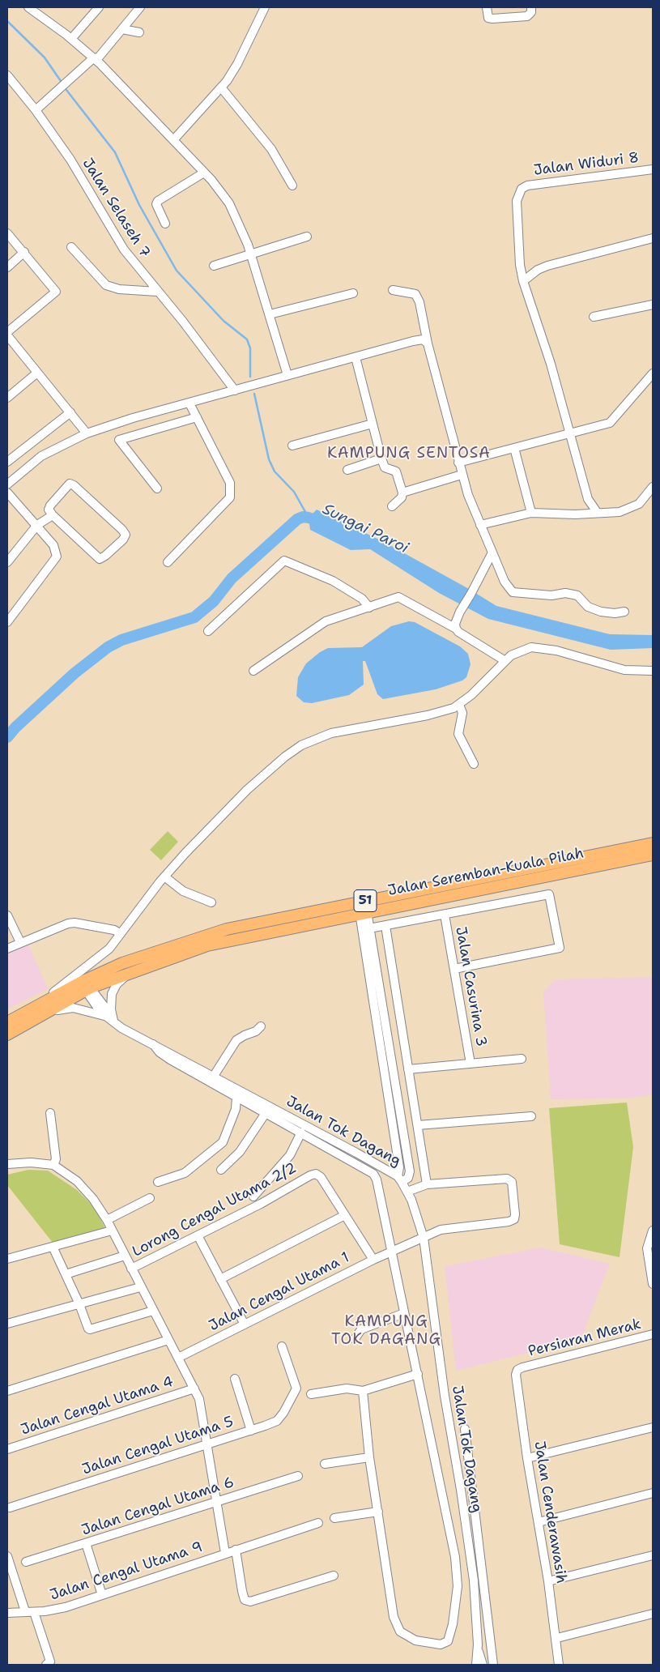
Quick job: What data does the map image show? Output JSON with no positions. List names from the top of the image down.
{
  "streets": {
    "highway": ["Jalan Seremban-Kuala Pilah", "51"],
    "street": [
      "Jalan Widuri 8",
      "Jalan Selaseh 7",
      "Jalan Casurina 3",
      "Jalan Tok Dagang",
      "Lorong Cengal Utama 2/2",
      "Jalan Cengal Utama 1",
      "Persiaran Merak",
      "Jalan Cengal Utama 4",
      "Jalan Cengal Utama 5",
      "Jalan Cengal Utama 6",
      "Jalan Cenderawasih",
      "Jalan Cengal Utama 9"
    ]
  },
  "crossings": [
    ["Jalan Seremban-Kuala Pilah", "Jalan Tok Dagang"],
    ["Jalan Tok Dagang", "Jalan Cengal Utama 1"],
    ["Persiaran Merak", "Jalan Cenderawasih"]
  ],
  "districts": ["KAMPUNG SENTOSA", "KAMPUNG TOK DAGANG"],
  "water": ["Sungai Paroi"]
}
